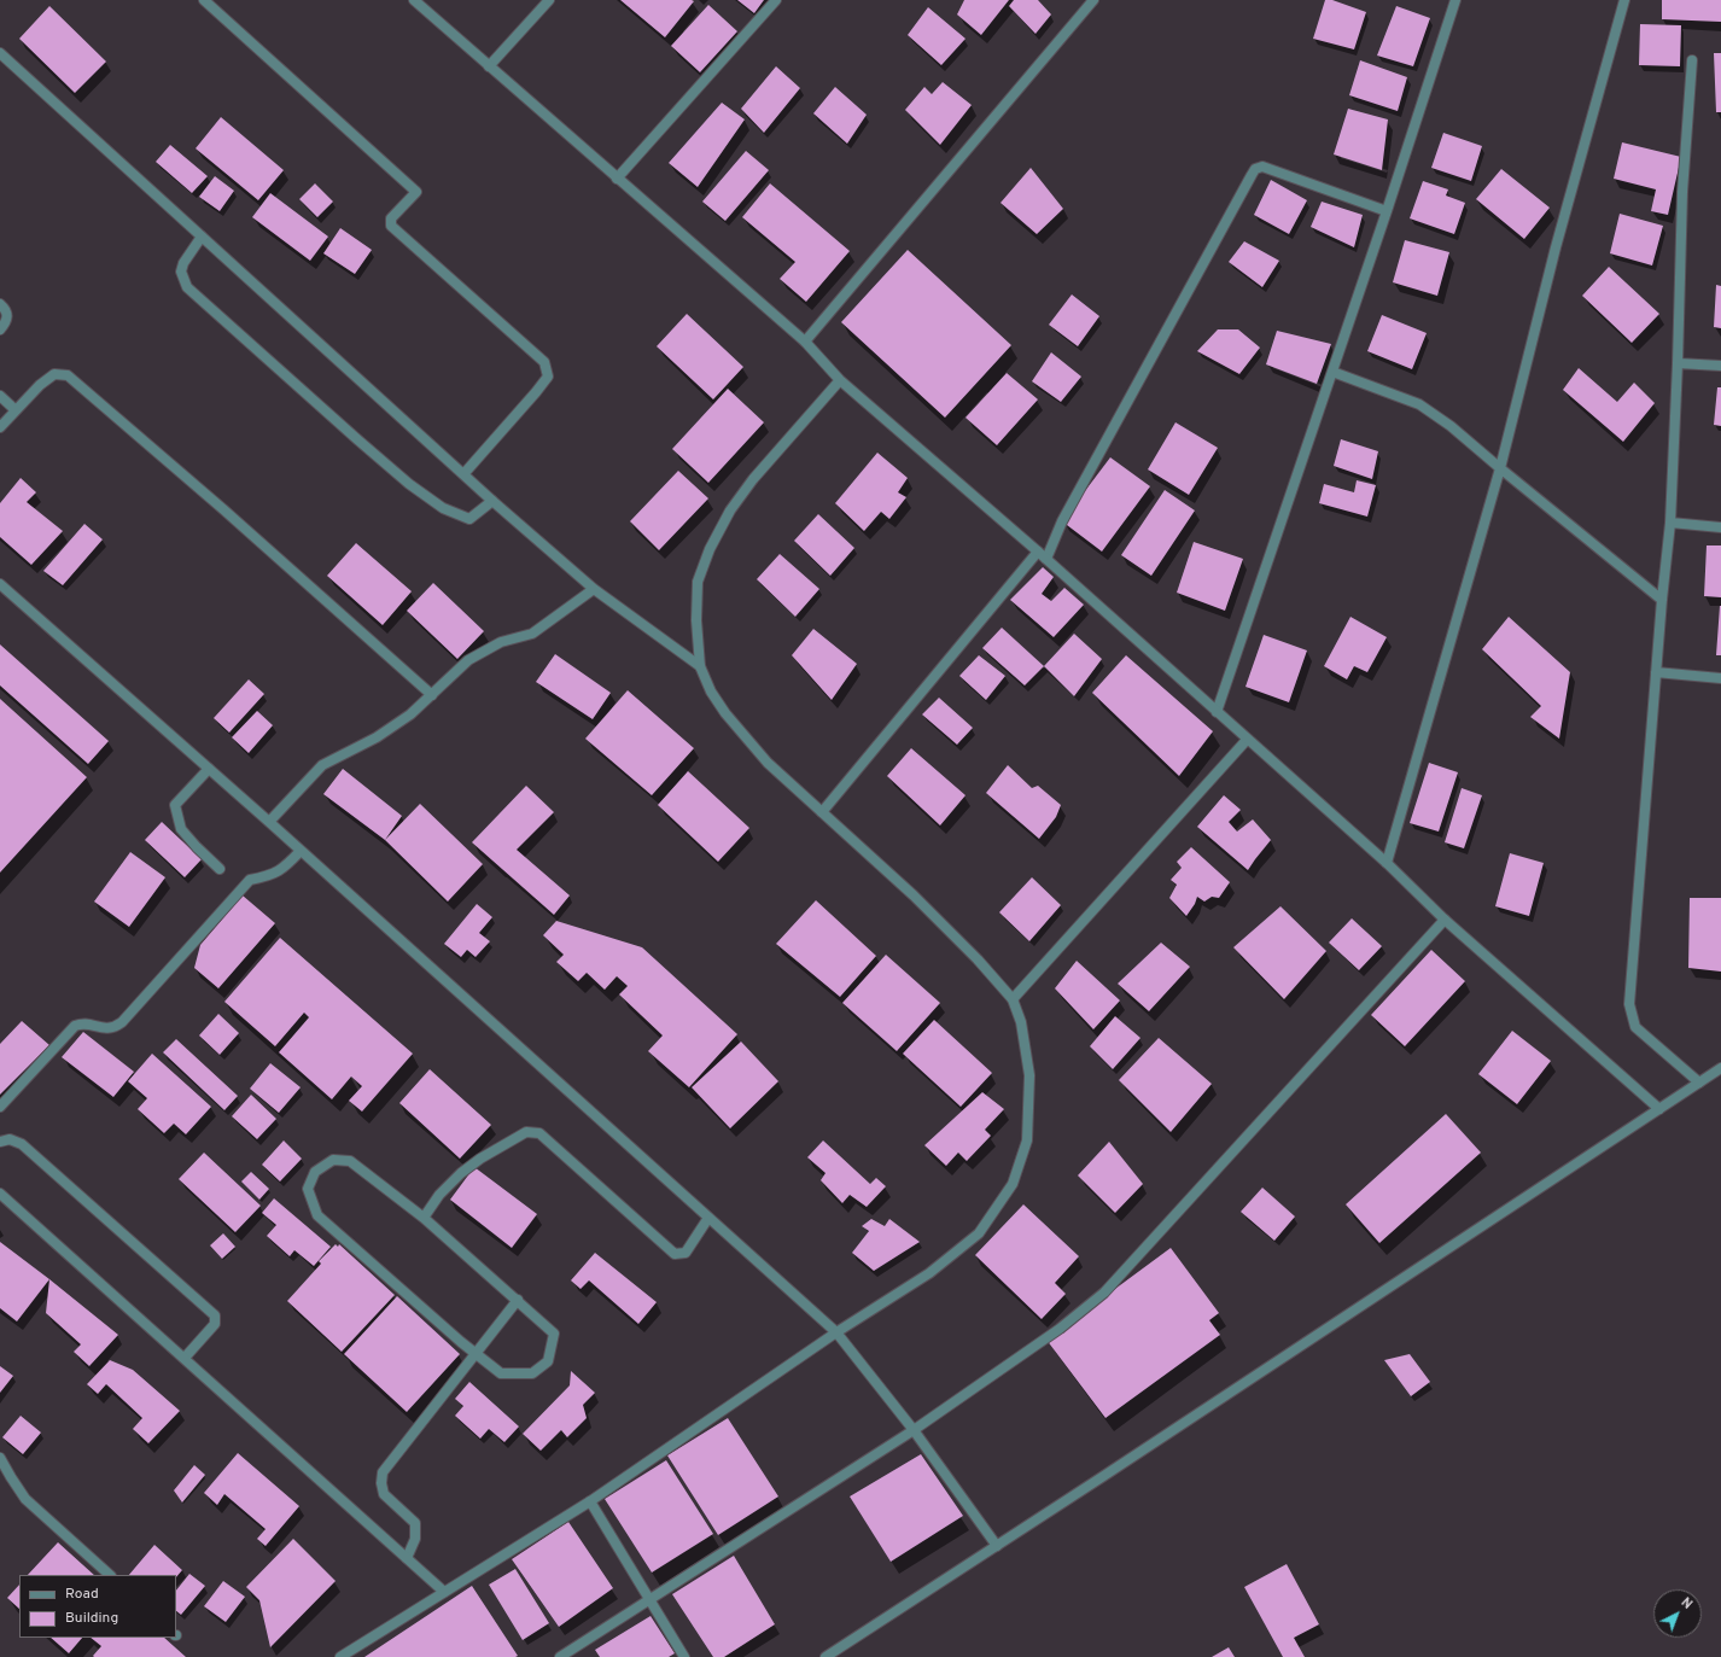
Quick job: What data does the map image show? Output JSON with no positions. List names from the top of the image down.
{
  "legend": ["Road", "Building"],
  "north": "top right"
}
